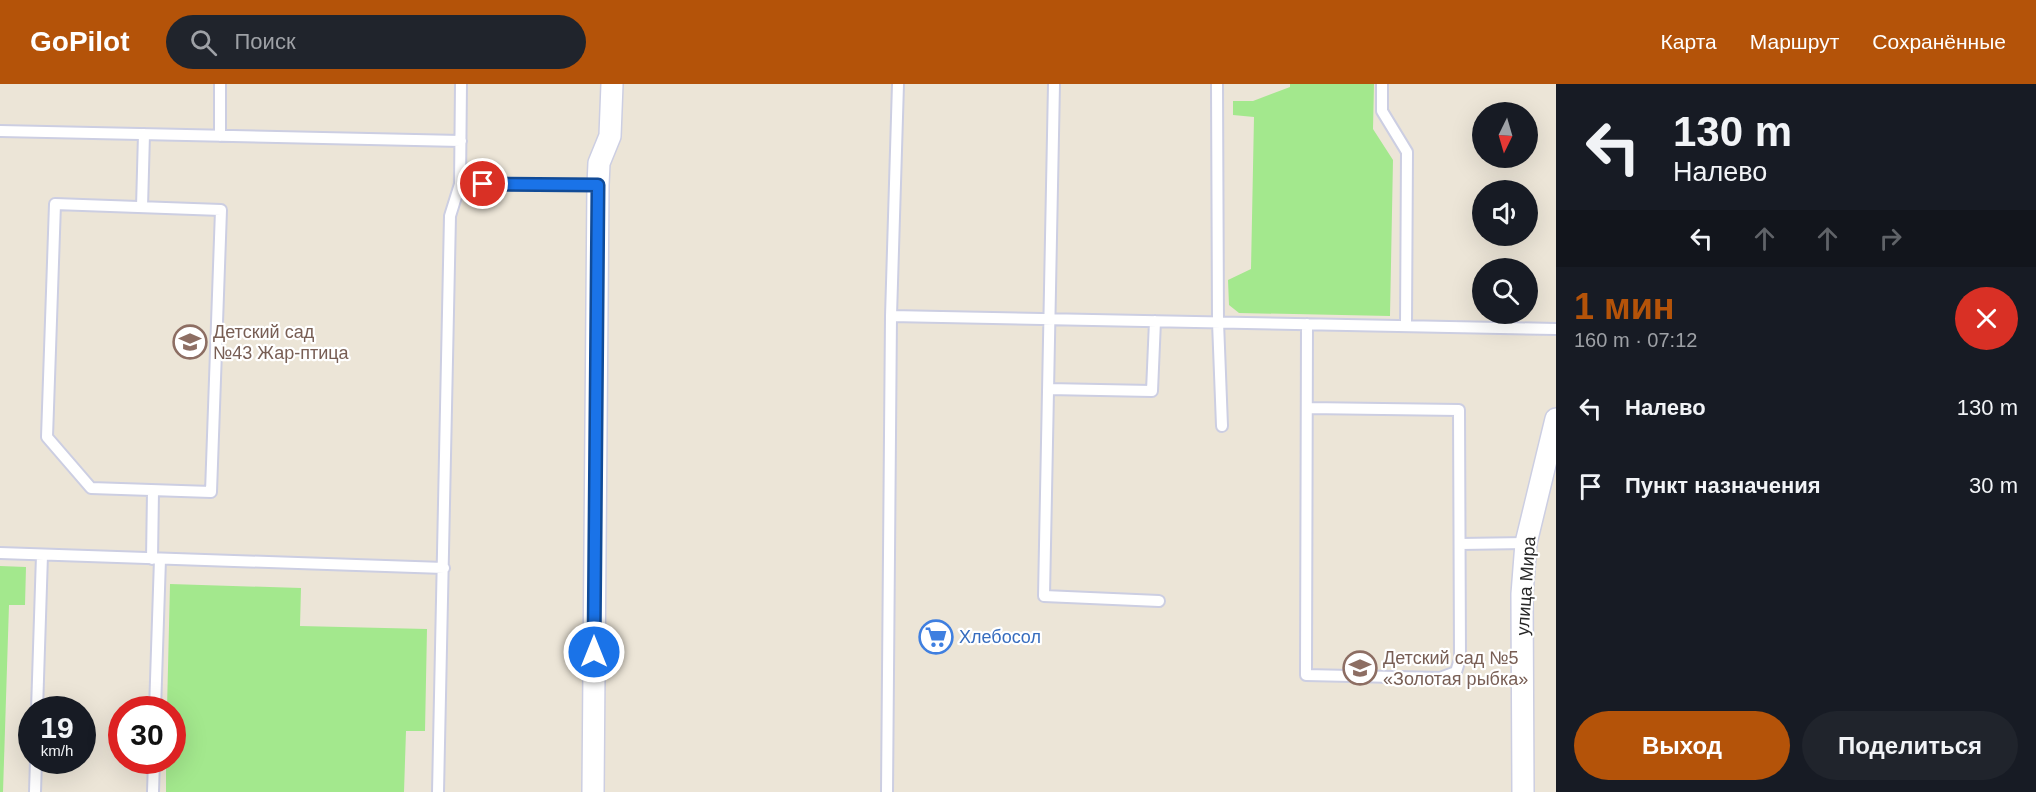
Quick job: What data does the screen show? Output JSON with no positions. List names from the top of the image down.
{
  "streets": {
    "street": ["улица Мира"]
  },
  "places": {
    "school or university": ["Детский сад №43 Жар-птица", "Детский сад №5 «Золотая рыбка»"],
    "supermarket": ["Хлебосол"]
  },
  "north": "bottom",
  "page": {
    "header": "GoPilot",
    "search": "Поиск",
    "nav": ["Карта", "Маршрут", "Сохранённые"],
    "turn": ["130 m", "Налево"],
    "heading": ["1 мин", "160 m · 07:12"],
    "list": [
      {
        "name": "Налево",
        "value": "130 m"
      },
      {
        "name": "Пункт назначения",
        "value": "30 m"
      }
    ],
    "speed": "19 km/h",
    "limit": "30",
    "buttons": ["Выход", "Поделиться"]
  }
}
